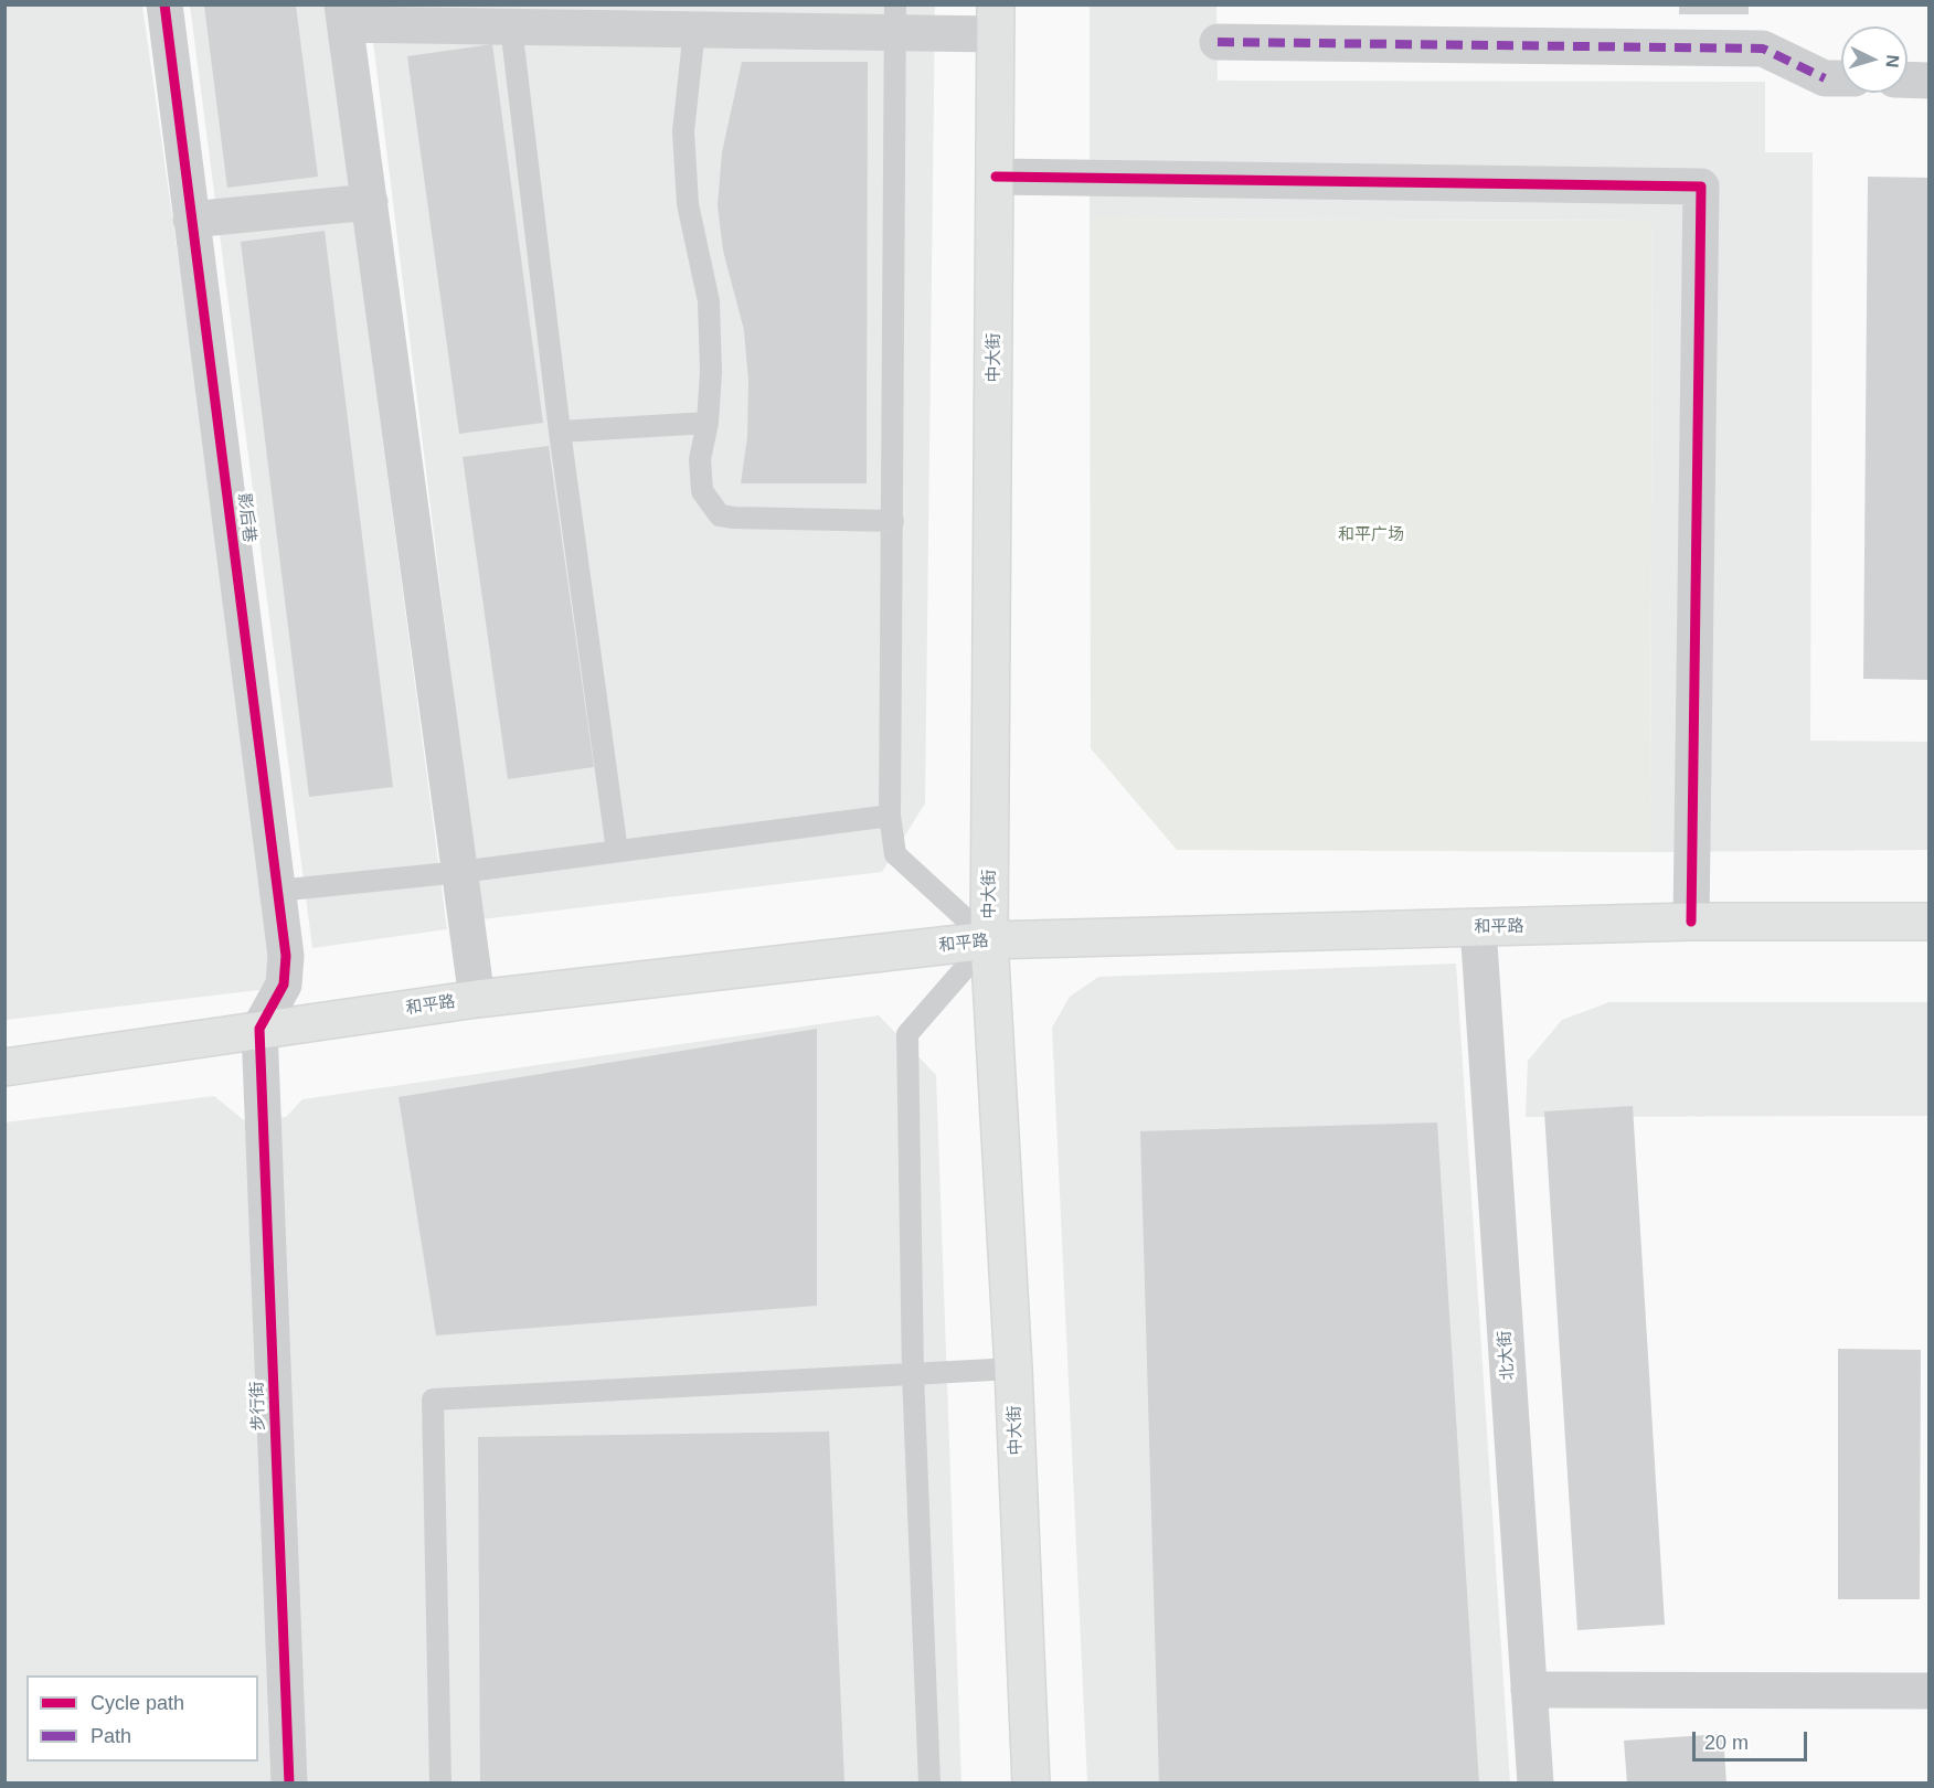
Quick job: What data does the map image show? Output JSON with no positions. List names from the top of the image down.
{
  "streets": {
    "main road": ["中大街", "和平路"],
    "street": ["影后巷", "北大街", "步行街"]
  },
  "crossings": [
    ["中大街", "和平路"],
    ["影后巷", "和平路"],
    ["影后巷", "步行街"],
    ["和平路", "北大街"],
    ["和平路", "步行街"]
  ],
  "parks": ["和平广场"],
  "legend": ["Cycle path", "Path"],
  "scale_bar": "20 m",
  "north": "right"
}
